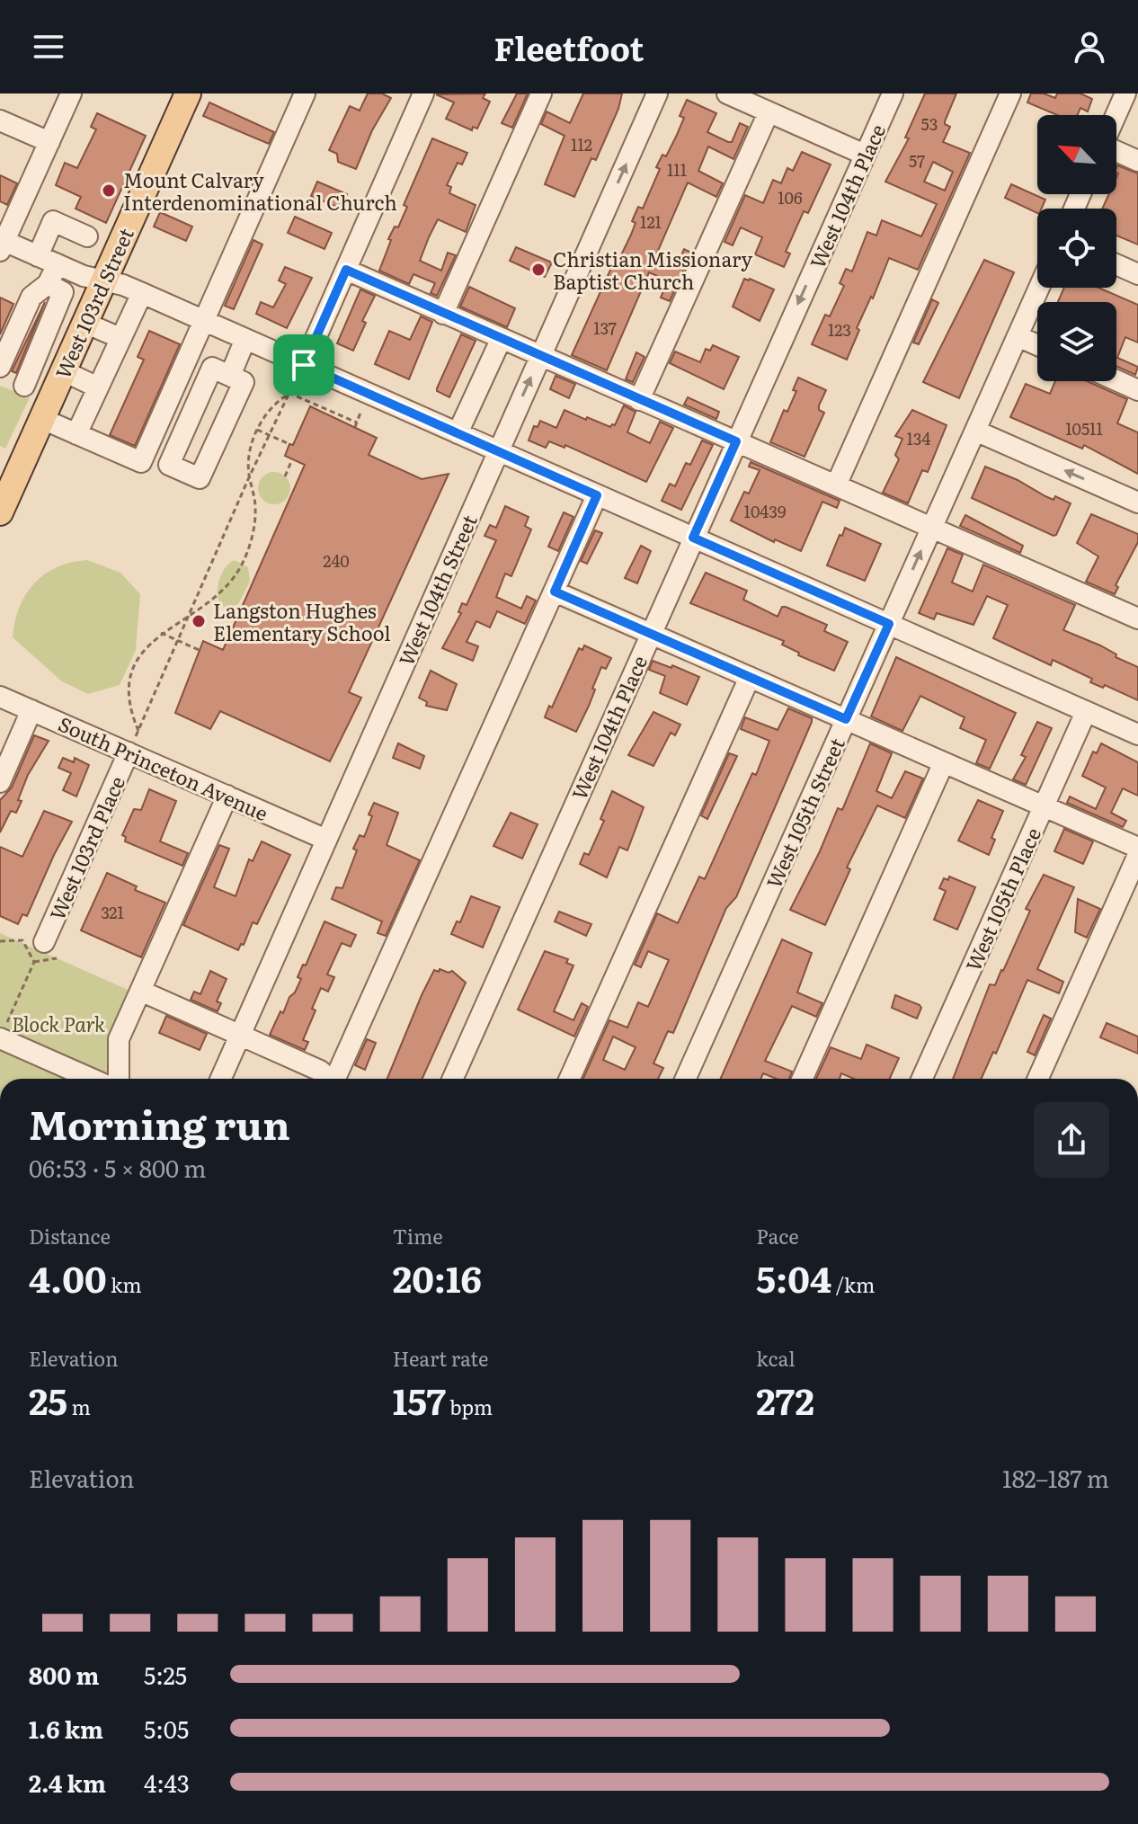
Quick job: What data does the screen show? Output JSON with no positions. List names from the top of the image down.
{
  "streets": {
    "main road": ["West 103rd Street"],
    "street": [
      "West 104th Place",
      "West 104th Street",
      "South Princeton Avenue",
      "West 105th Street",
      "West 103rd Place",
      "West 105th Place"
    ]
  },
  "crossings": [
    ["West 104th Street", "South Princeton Avenue"],
    ["South Princeton Avenue", "West 103rd Place"]
  ],
  "parks": ["Block Park"],
  "places": ["Mount Calvary Interdenominational Church", "Christian Missionary Baptist Church", "Langston Hughes Elementary School"],
  "house_numbers": [
    "53",
    "112",
    "57",
    "111",
    "106",
    "121",
    "137",
    "123",
    "10511",
    "134",
    "10439",
    "240",
    "321"
  ],
  "north": "top left",
  "page": {
    "header": "Fleetfoot",
    "heading": ["Morning run", "06:53 · 5 × 800 m"],
    "stats": [
      ["Distance", "4.00 km"],
      ["Time", "20:16"],
      ["Pace", "5:04 /km"],
      ["Elevation", "25 m"],
      ["Heart rate", "157 bpm"],
      ["kcal", "272"]
    ],
    "chart": ["Elevation", "182–187 m"],
    "list": [
      {
        "name": "800 m",
        "note": "5:25"
      },
      {
        "name": "1.6 km",
        "note": "5:05"
      },
      {
        "name": "2.4 km",
        "note": "4:43"
      }
    ]
  }
}
